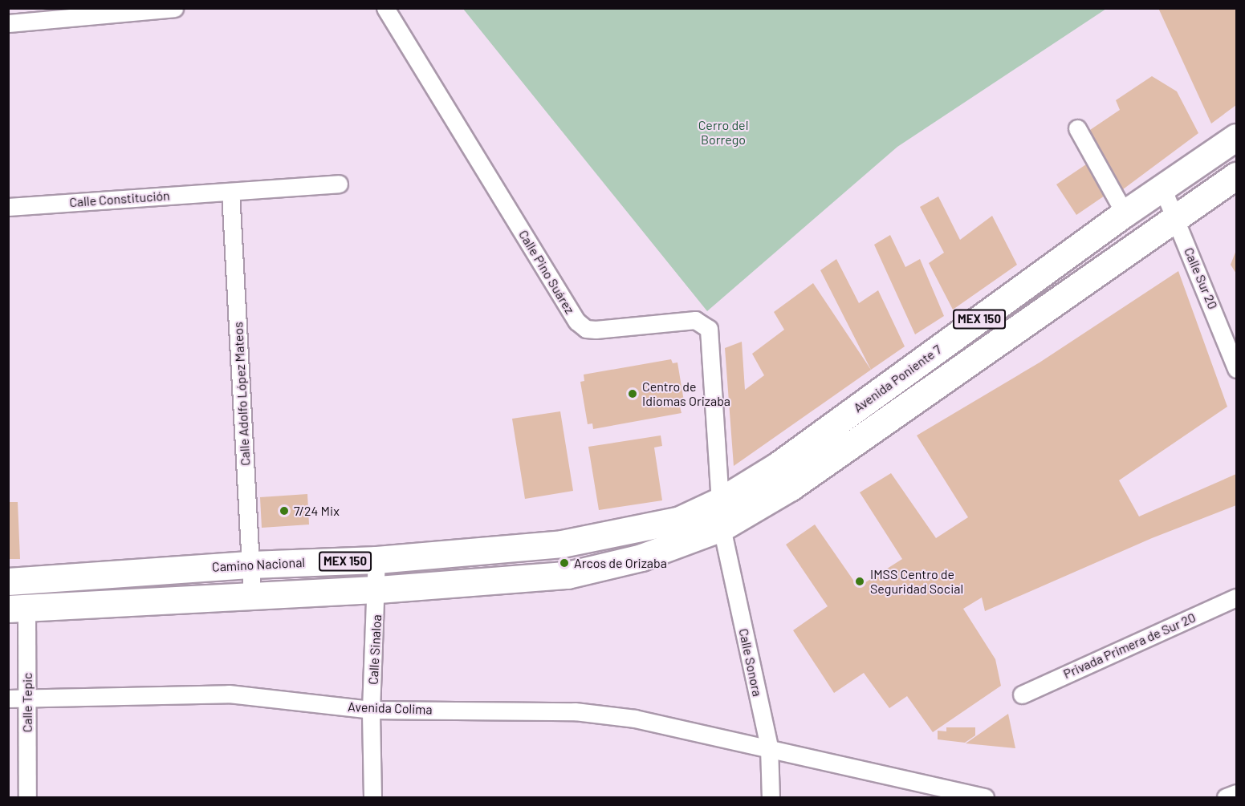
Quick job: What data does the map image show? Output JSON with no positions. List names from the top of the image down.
{
  "streets": {
    "main road": ["MEX 150", "Avenida Poniente 7", "Camino Nacional"],
    "street": [
      "Calle Constitución",
      "Calle Pino Suárez",
      "Calle Sur 20",
      "Calle Adolfo López Mateos",
      "Privada Primera de Sur 20",
      "Calle Sinaloa",
      "Calle Sonora",
      "Calle Tepic",
      "Avenida Colima"
    ]
  },
  "crossings": [
    ["Calle Constitución", "Calle Adolfo López Mateos"],
    ["Calle Pino Suárez", "MEX 150"],
    ["Calle Pino Suárez", "Avenida Poniente 7"],
    ["Calle Pino Suárez", "Camino Nacional"],
    ["Calle Pino Suárez", "Calle Sonora"],
    ["Calle Sur 20", "Avenida Poniente 7"],
    ["MEX 150", "Avenida Poniente 7"],
    ["MEX 150", "Calle Adolfo López Mateos"],
    ["MEX 150", "Calle Sinaloa"],
    ["MEX 150", "Calle Sonora"],
    ["MEX 150", "Calle Tepic"],
    ["Avenida Poniente 7", "Camino Nacional"],
    ["Avenida Poniente 7", "Calle Sonora"],
    ["Calle Adolfo López Mateos", "Camino Nacional"],
    ["Camino Nacional", "Calle Sinaloa"],
    ["Calle Sinaloa", "Avenida Colima"],
    ["Calle Sonora", "Avenida Colima"],
    ["Calle Tepic", "Avenida Colima"]
  ],
  "parks": ["Cerro del Borrego"],
  "places": [
    "Centro de Idiomas Orizaba",
    "7/24 Mix",
    "Arcos de Orizaba",
    "IMSS Centro de Seguridad Social"
  ]
}
